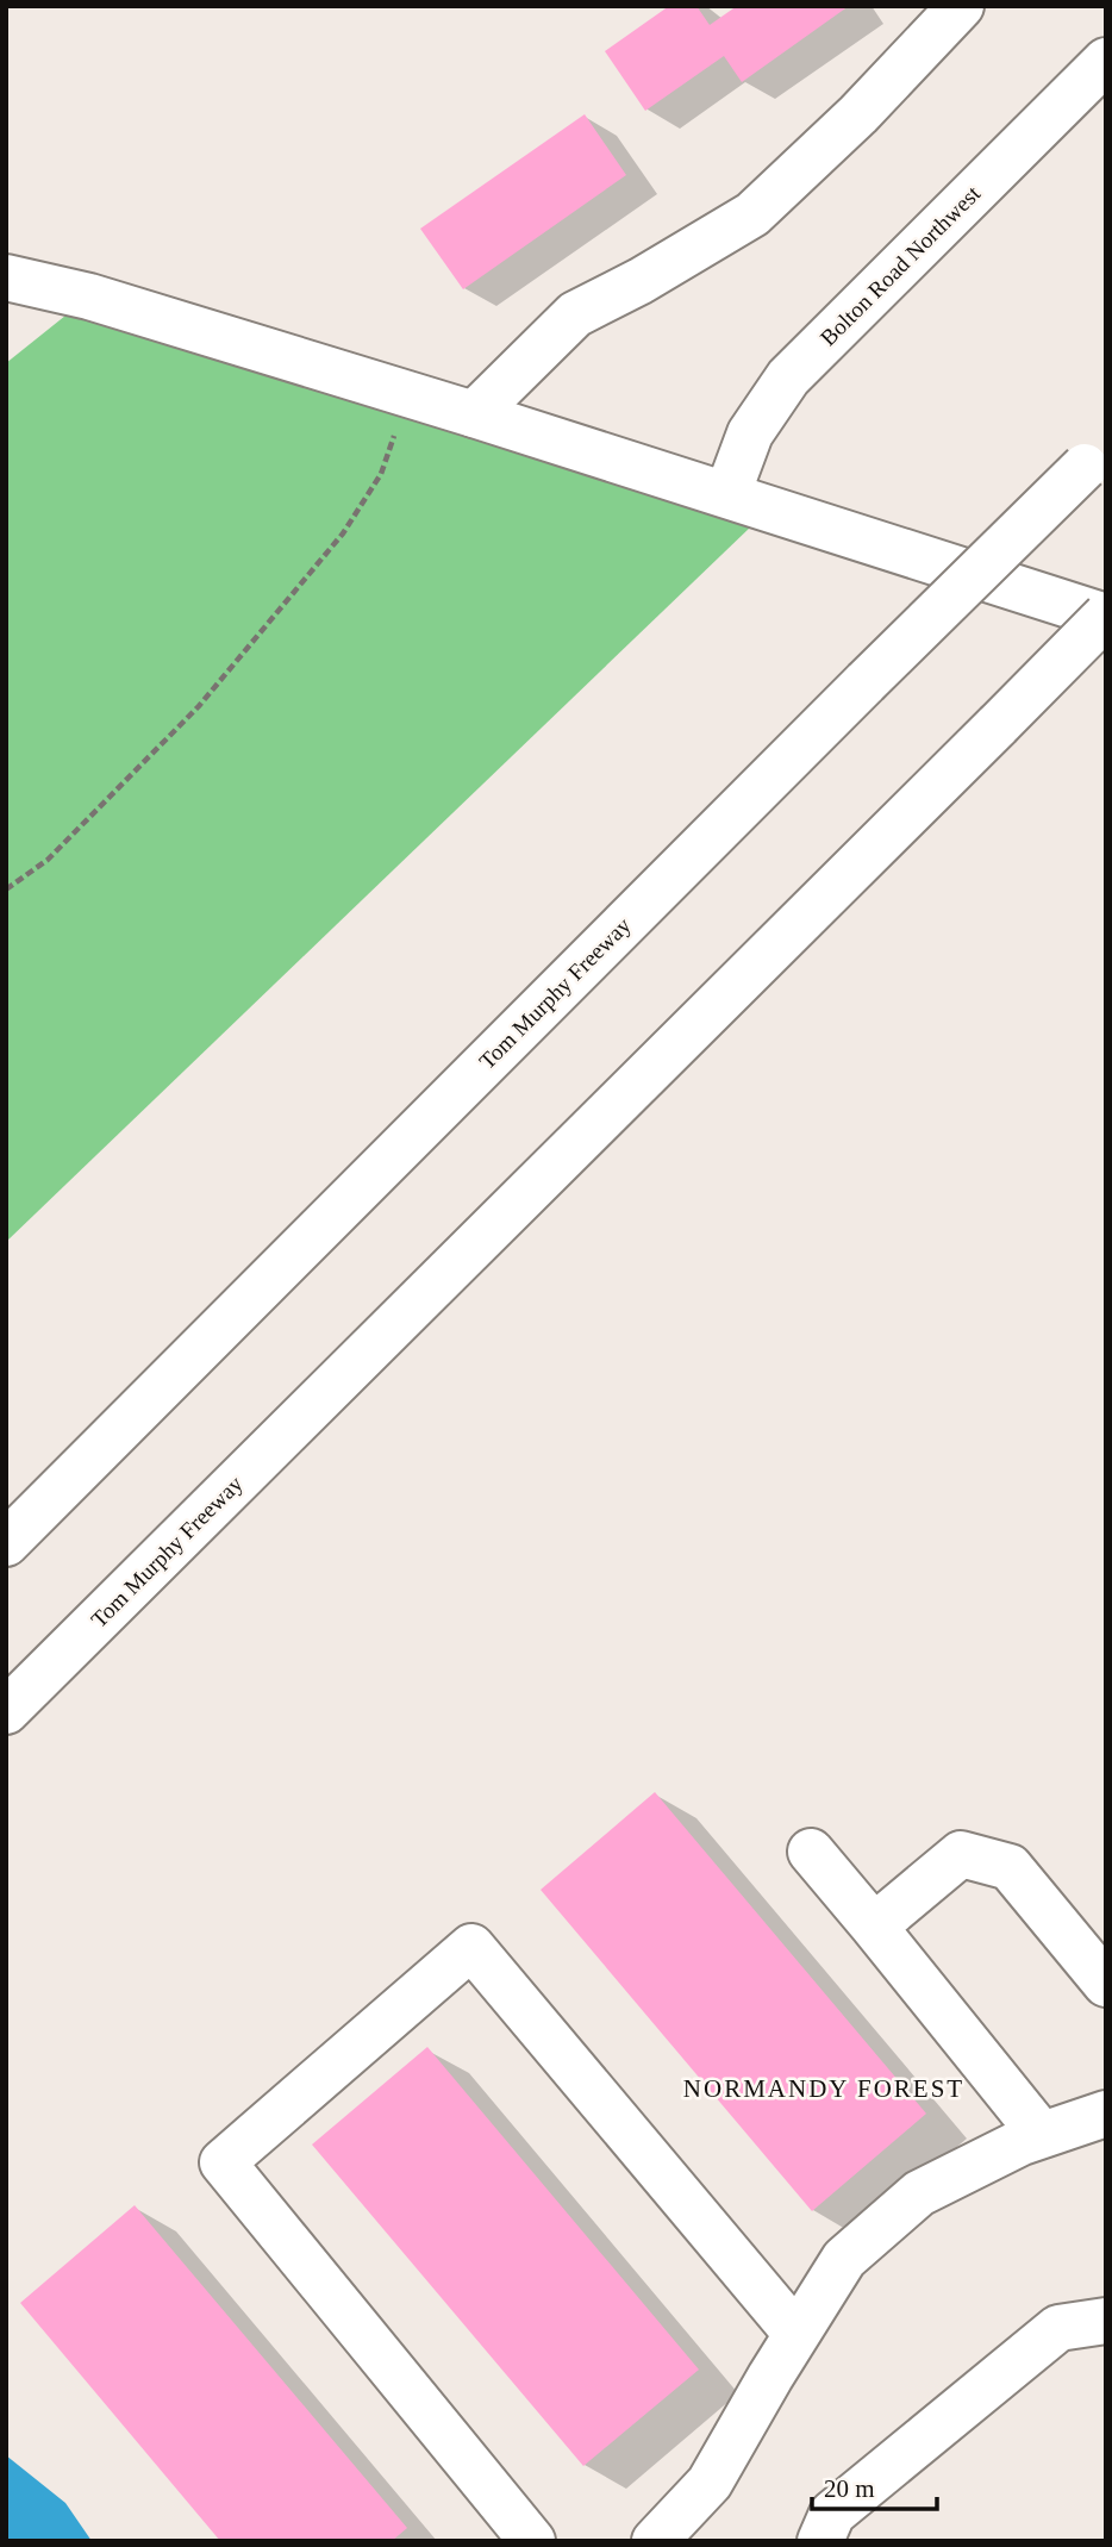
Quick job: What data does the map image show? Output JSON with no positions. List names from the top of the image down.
{
  "streets": {
    "main road": ["Bolton Road Northwest", "Tom Murphy Freeway"]
  },
  "districts": ["NORMANDY FOREST"],
  "scale_bar": "20 m"
}
